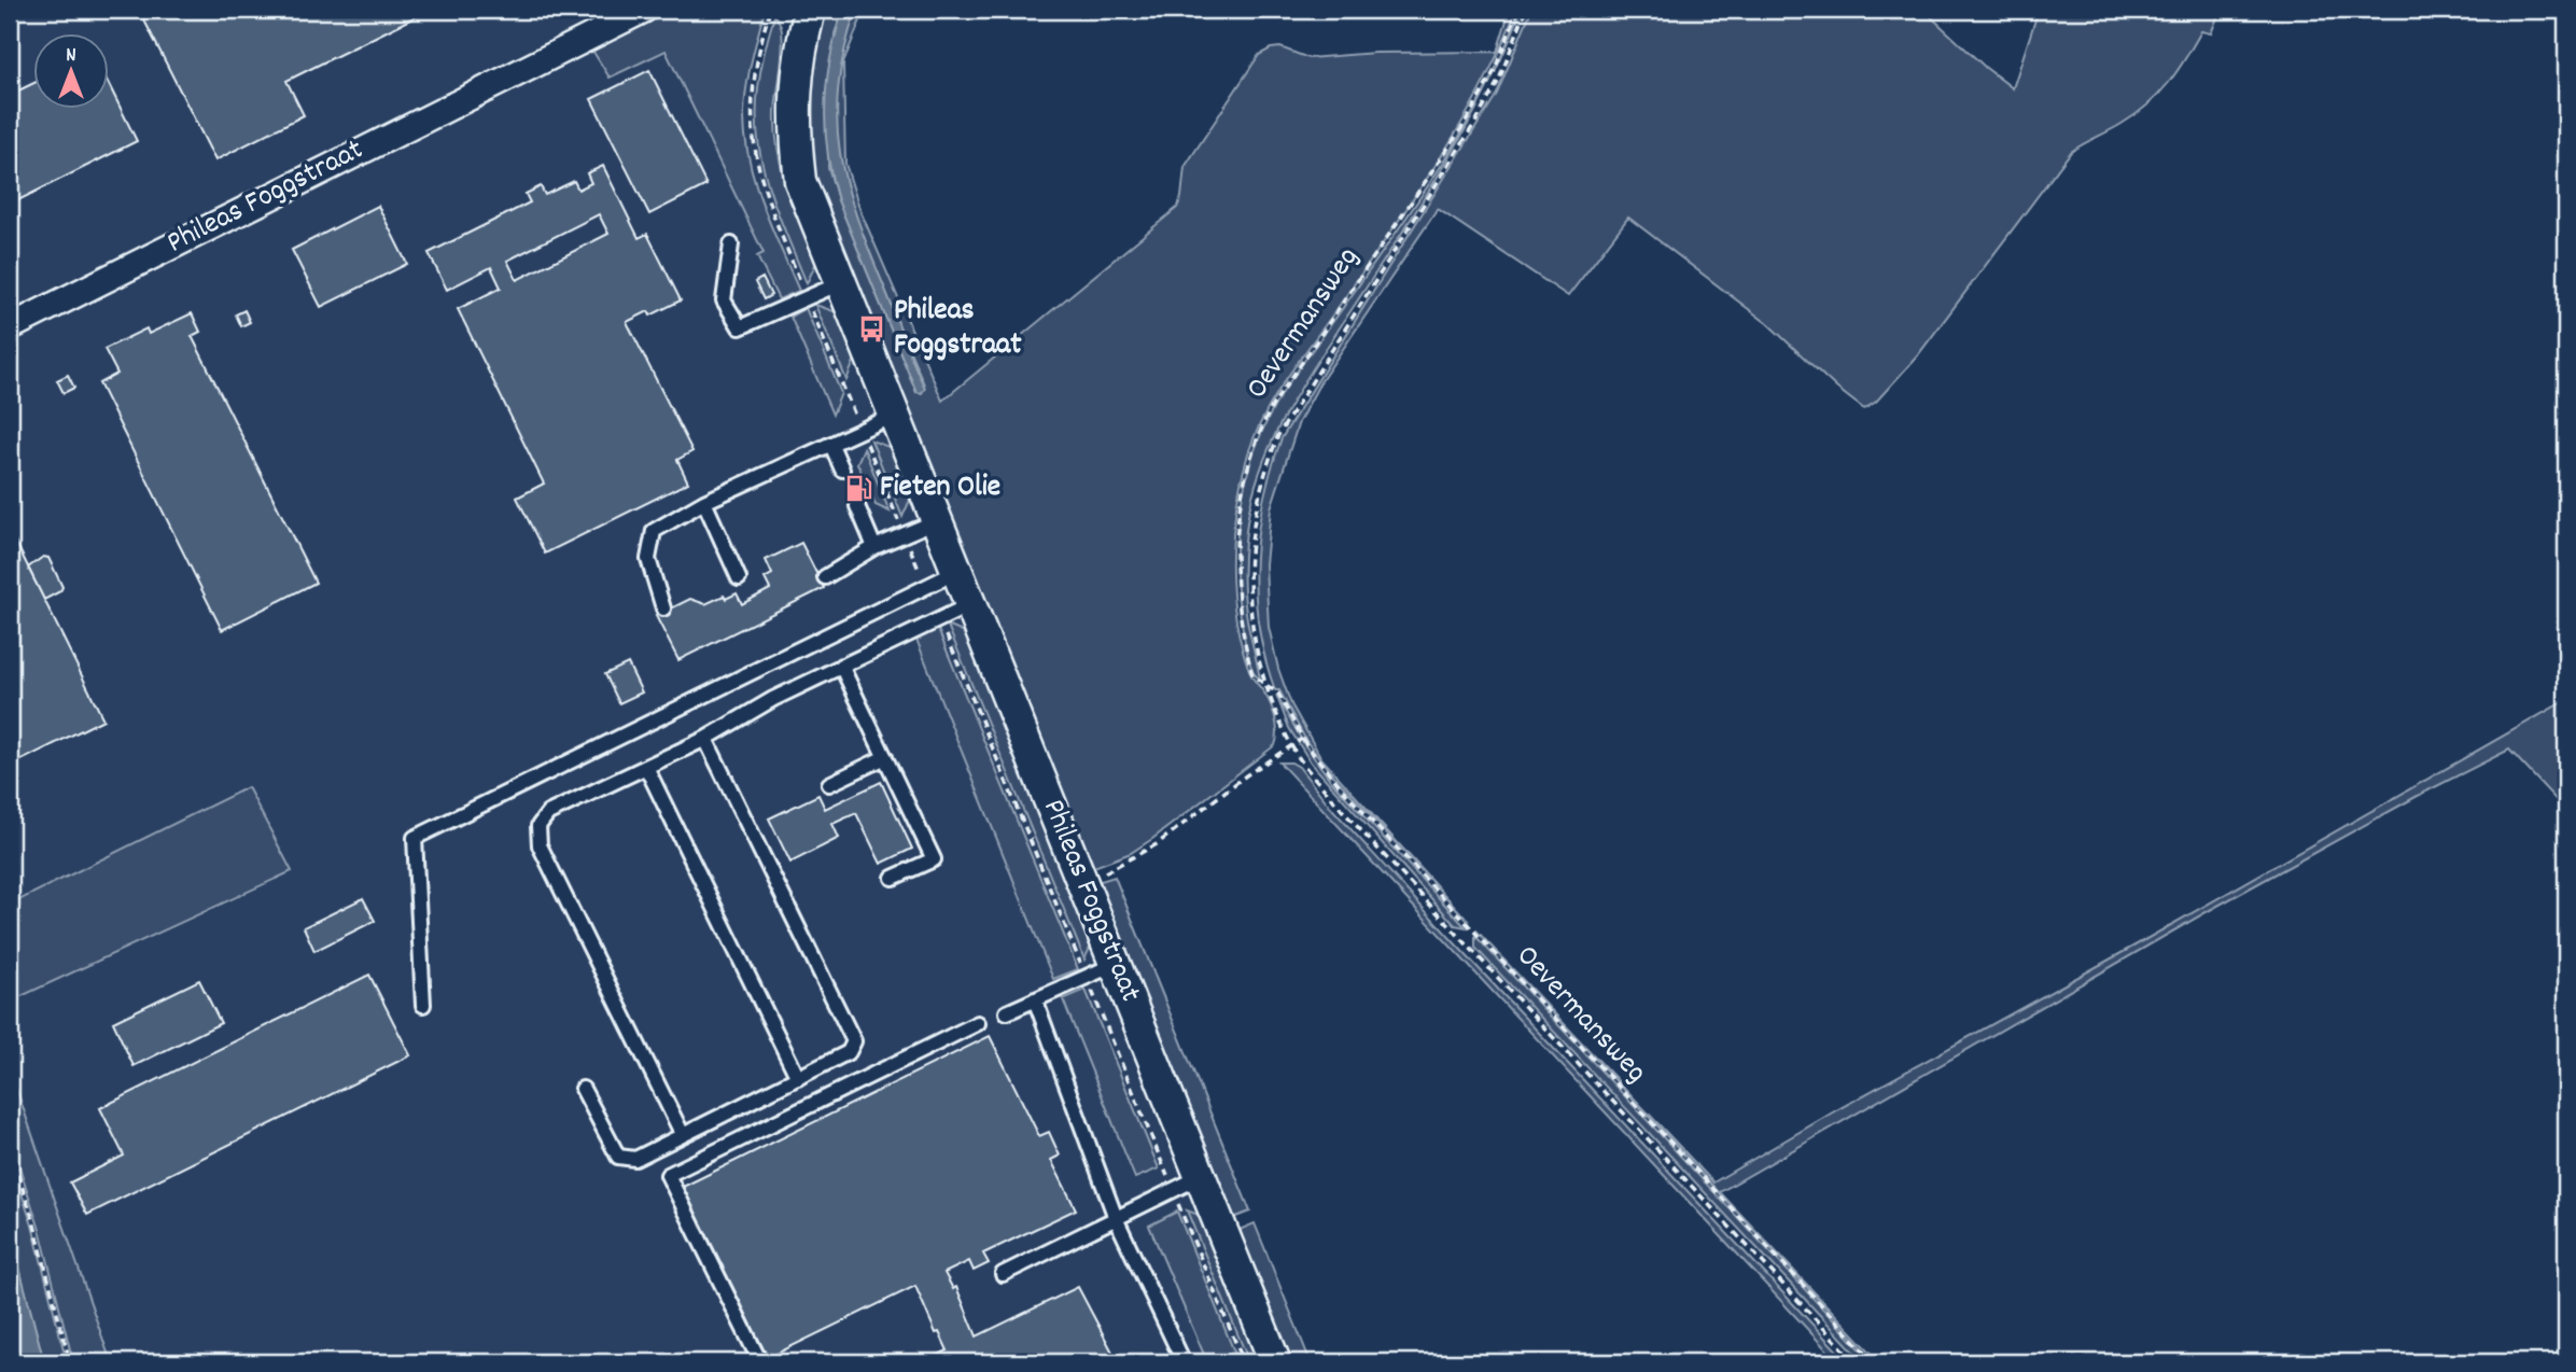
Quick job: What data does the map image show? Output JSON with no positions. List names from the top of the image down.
{
  "streets": {
    "street": ["Phileas Foggstraat"],
    "path": ["Oevermansweg"]
  },
  "places": {
    "bus stop": ["Phileas Foggstraat"],
    "fuel station": ["Fieten Olie"]
  },
  "north": "top"
}
